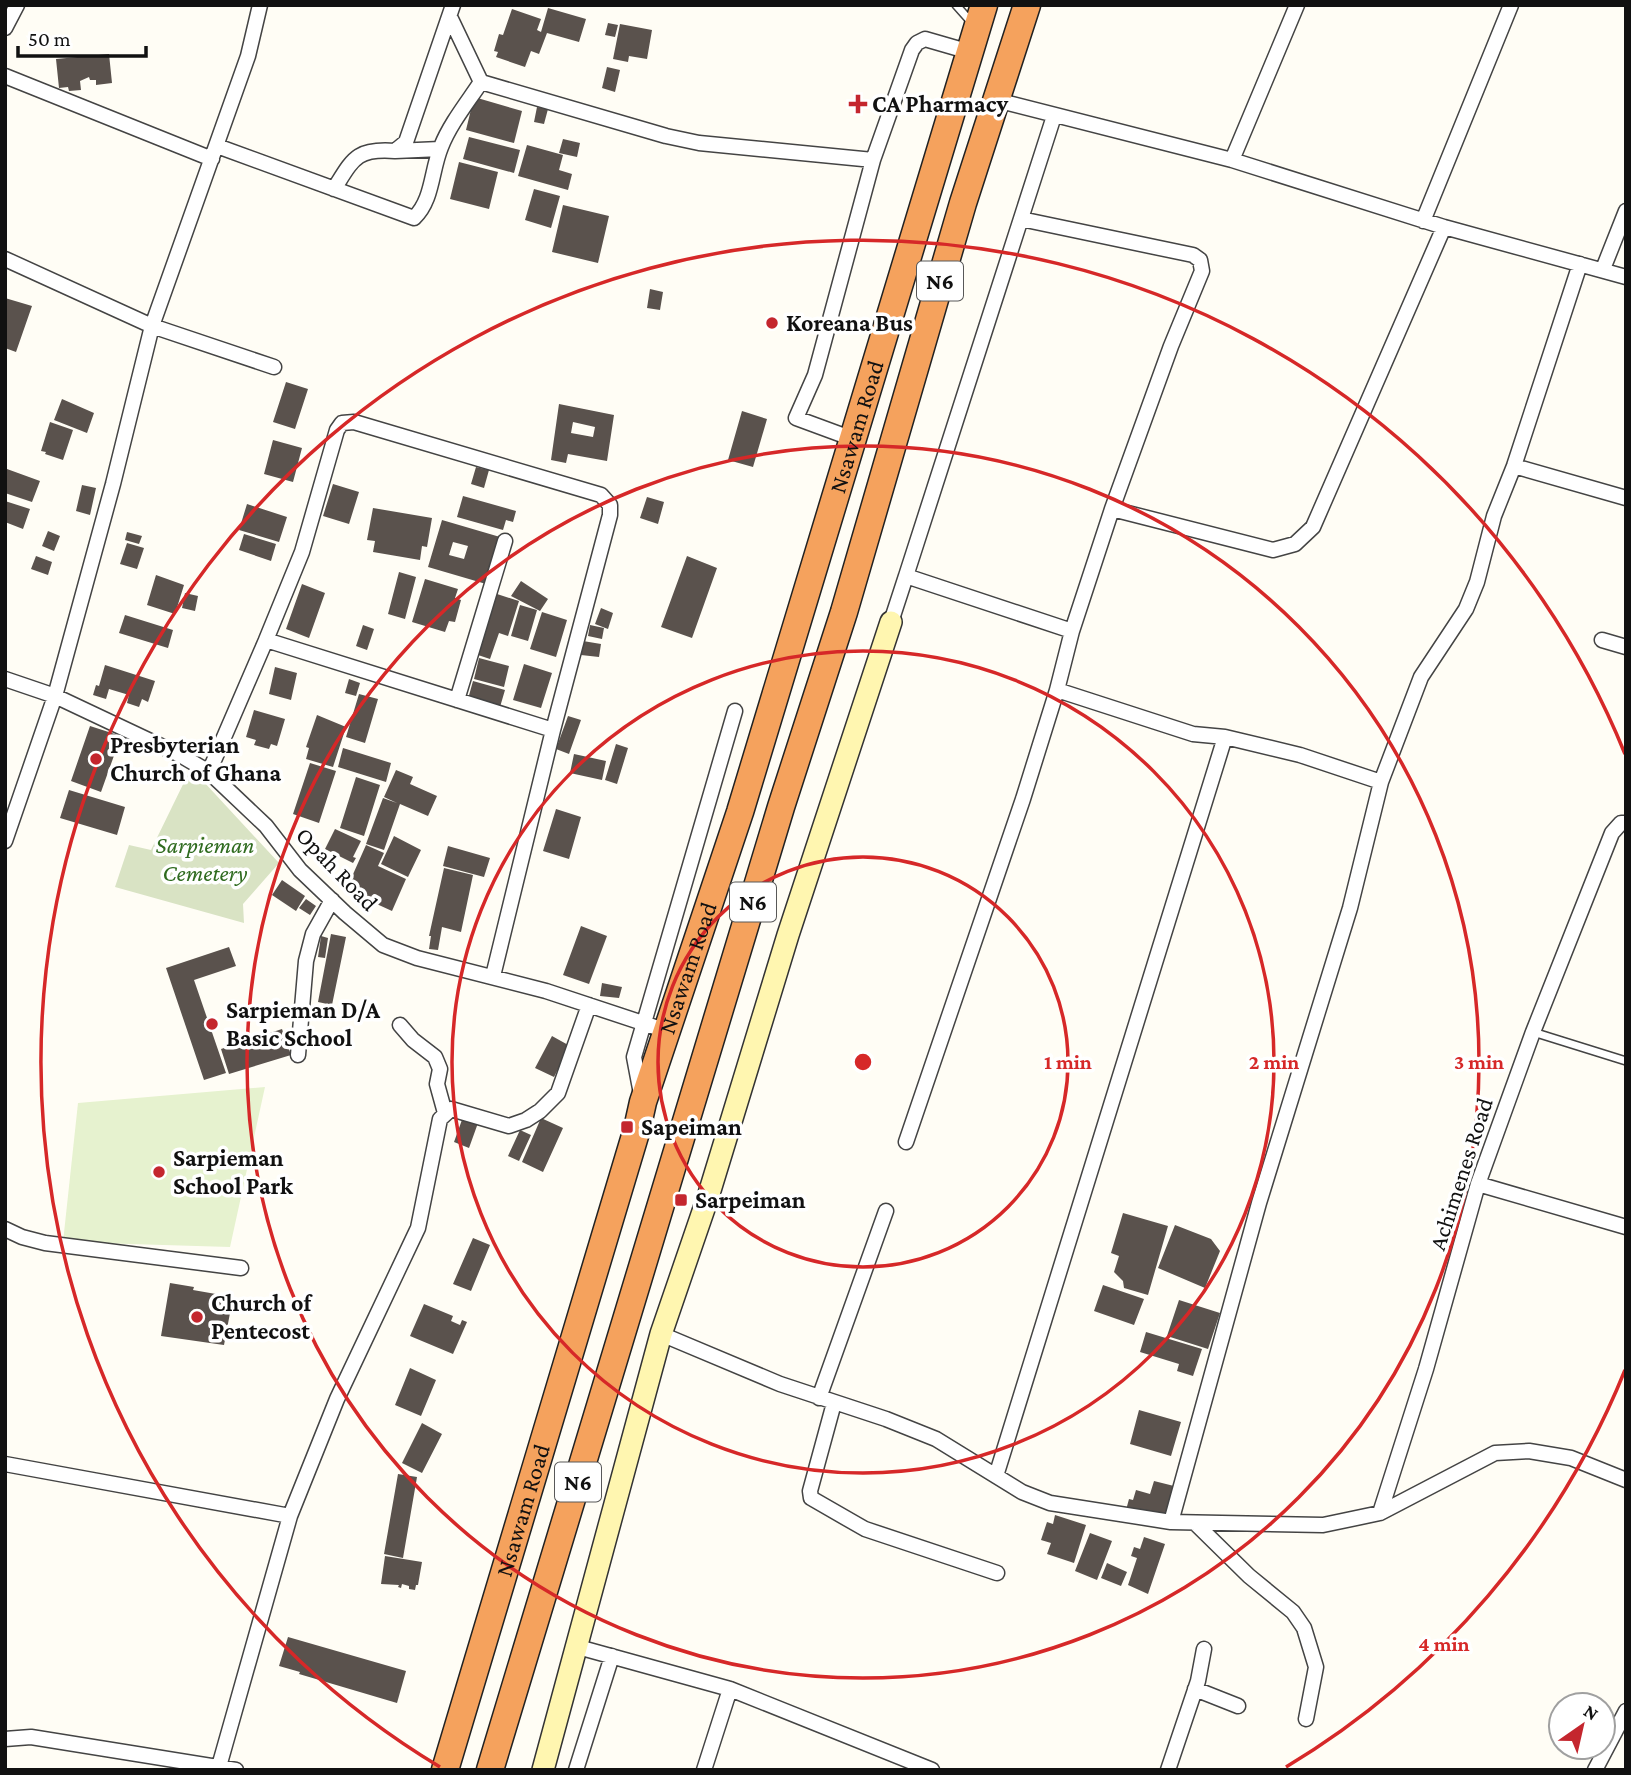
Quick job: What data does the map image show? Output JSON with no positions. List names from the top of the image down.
{
  "streets": {
    "highway": ["N6", "Nsawam Road"],
    "street": ["Opah Road", "Achimenes Road"]
  },
  "crossings": [
    ["Nsawam Road", "Opah Road"]
  ],
  "parks": ["Sarpieman Cemetery"],
  "places": {
    "health": ["CA Pharmacy"],
    "other": [
      "Koreana Bus",
      "Presbyterian Church of Ghana",
      "Sarpieman D/A Basic School",
      "Sarpieman School Park",
      "Church of Pentecost"
    ],
    "transit": ["Sapeiman", "Sarpeiman"]
  },
  "scale_bar": "50 m",
  "north": "top right",
  "rings": [
    "1 min",
    "2 min",
    "3 min",
    "4 min"
  ]
}
